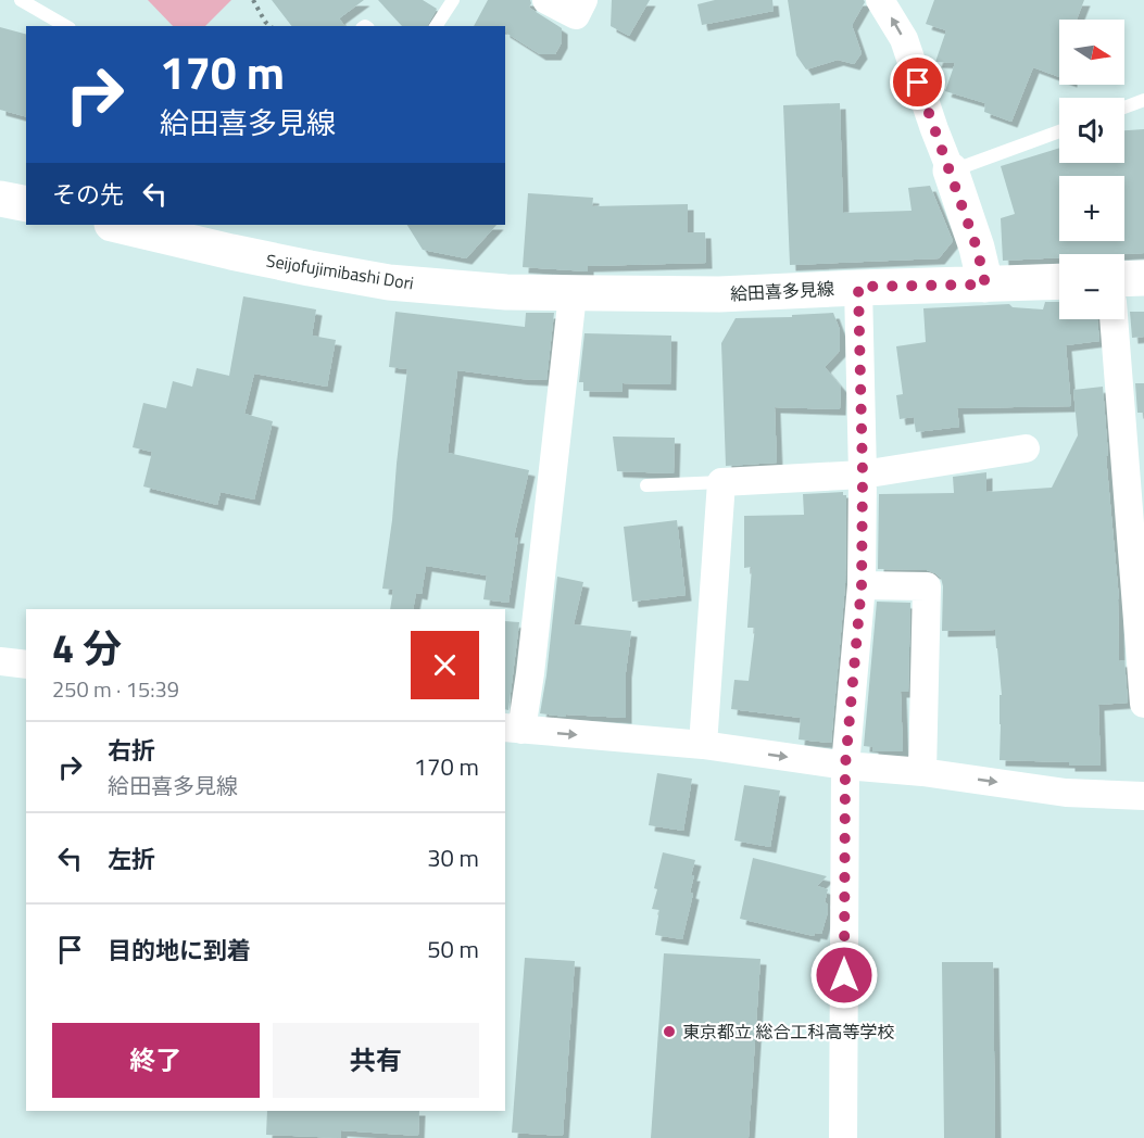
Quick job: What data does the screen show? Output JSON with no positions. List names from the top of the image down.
{
  "streets": {
    "street": ["Seijofujimibashi Dori", "給田喜多見線"]
  },
  "crossings": [
    ["Seijofujimibashi Dori", "給田喜多見線"]
  ],
  "places": ["東京都立 総合工科高等学校"],
  "north": "right",
  "page": {
    "map_buttons": ["+", "−"],
    "turn": ["170 m", "給田喜多見線"],
    "then": "その先",
    "heading": ["4 分", "250 m · 15:39"],
    "list": [
      {
        "name": "右折",
        "note": "給田喜多見線",
        "value": "170 m"
      },
      {
        "name": "左折",
        "value": "30 m"
      },
      {
        "name": "目的地に到着",
        "value": "50 m"
      }
    ],
    "buttons": ["終了", "共有"]
  }
}
